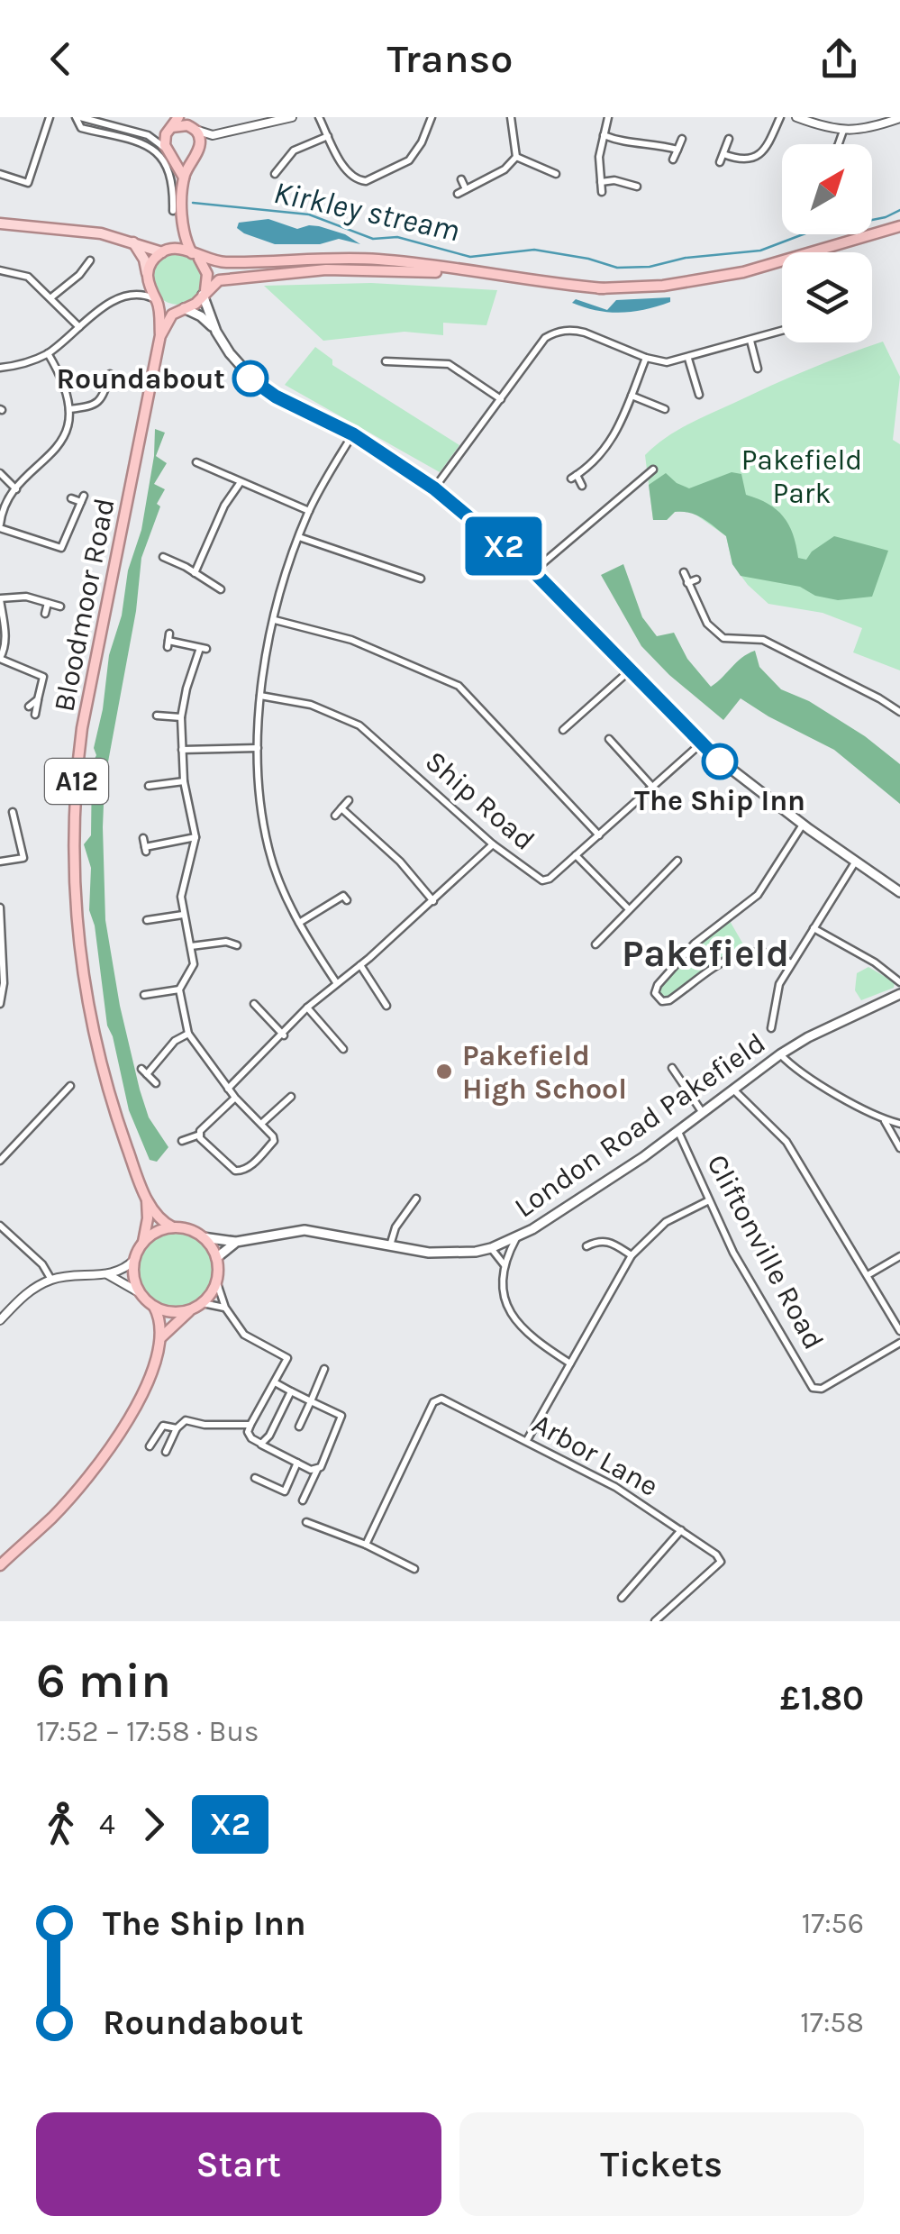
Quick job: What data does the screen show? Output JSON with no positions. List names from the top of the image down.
{
  "streets": {
    "highway": ["Bloodmoor Road", "A12"],
    "main road": ["London Road Pakefield"],
    "street": ["Ship Road", "Cliftonville Road", "Arbor Lane"]
  },
  "crossings": [
    ["Bloodmoor Road", "A12"],
    ["London Road Pakefield", "Cliftonville Road"]
  ],
  "districts": ["Pakefield"],
  "water": ["Kirkley stream"],
  "parks": ["Pakefield Park"],
  "places": ["Roundabout", "The Ship Inn", "Pakefield High School"],
  "lines": ["bus line X2"],
  "north": "top right",
  "page": {
    "header": "Transo",
    "on_map": "X2",
    "heading": ["6 min", "17:52 – 17:58 · Bus", "£1.80"],
    "legs": ["4", "X2"],
    "list": [
      {
        "name": "The Ship Inn",
        "value": "17:56"
      },
      {
        "name": "Roundabout",
        "value": "17:58"
      }
    ],
    "buttons": ["Start", "Tickets"]
  }
}
